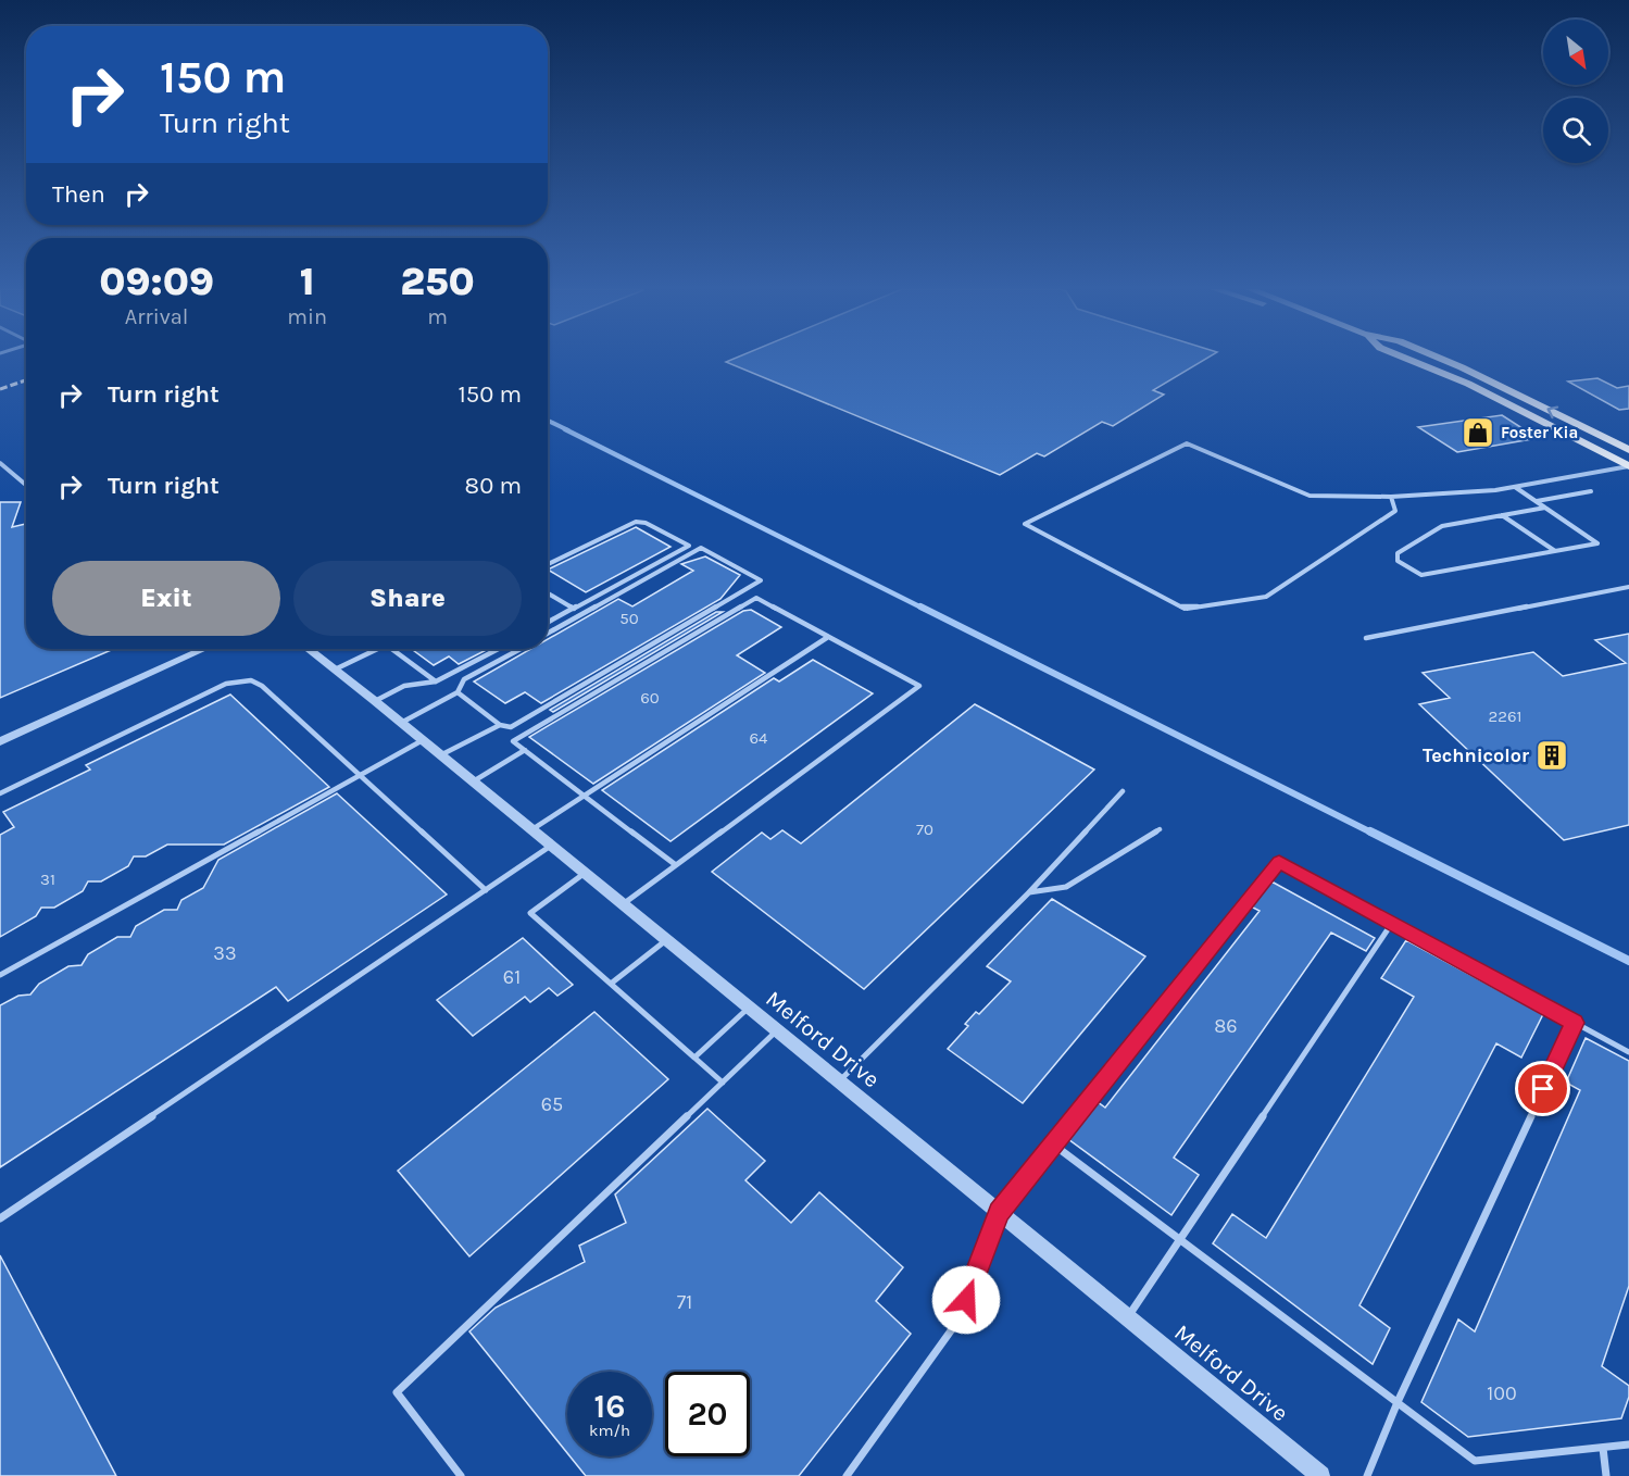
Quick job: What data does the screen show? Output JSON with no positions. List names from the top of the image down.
{
  "streets": {
    "street": ["Melford Drive"]
  },
  "places": {
    "shop": ["Foster Kia"],
    "building": ["Technicolor"]
  },
  "house_numbers": [
    "50",
    "60",
    "2261",
    "64",
    "70",
    "31",
    "33",
    "61",
    "86",
    "65",
    "71",
    "100"
  ],
  "north": "bottom right",
  "page": {
    "turn": ["150 m", "Turn right"],
    "then": "Then",
    "eta": [
      "09:09",
      "Arrival",
      "1",
      "min",
      "250",
      "m"
    ],
    "list": [
      {
        "name": "Turn right",
        "value": "150 m"
      },
      {
        "name": "Turn right",
        "value": "80 m"
      }
    ],
    "buttons": ["Exit", "Share"],
    "speed": "16 km/h",
    "limit": "20"
  }
}
